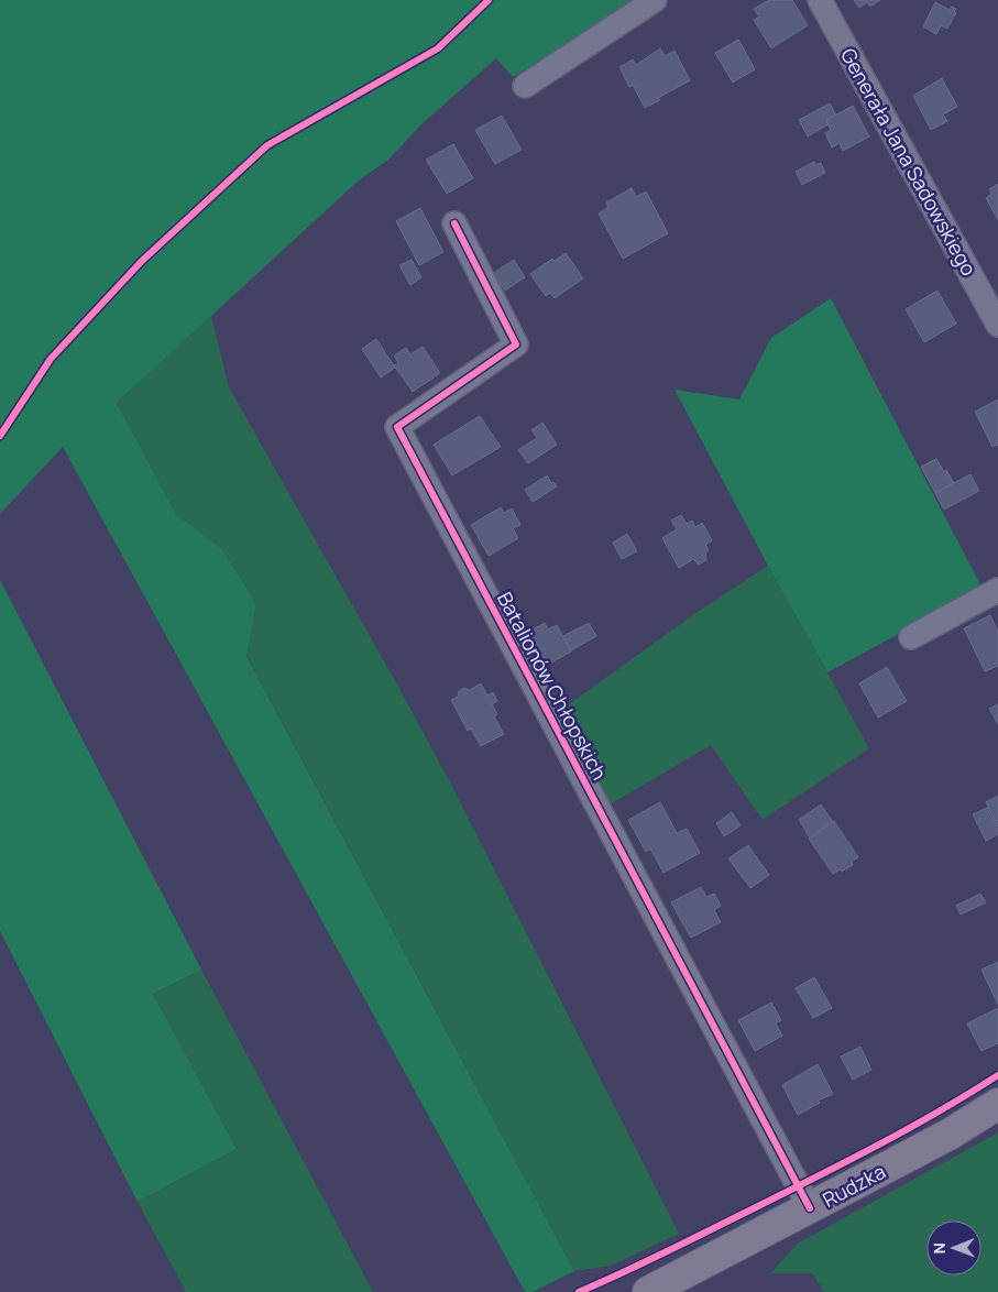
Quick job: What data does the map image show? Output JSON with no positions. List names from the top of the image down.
{
  "streets": {
    "main road": ["Rudzka"],
    "street": ["Generała Jana Sadowskiego", "Batalionów Chłopskich"]
  },
  "crossings": [
    ["Batalionów Chłopskich", "Rudzka"]
  ],
  "north": "left"
}
